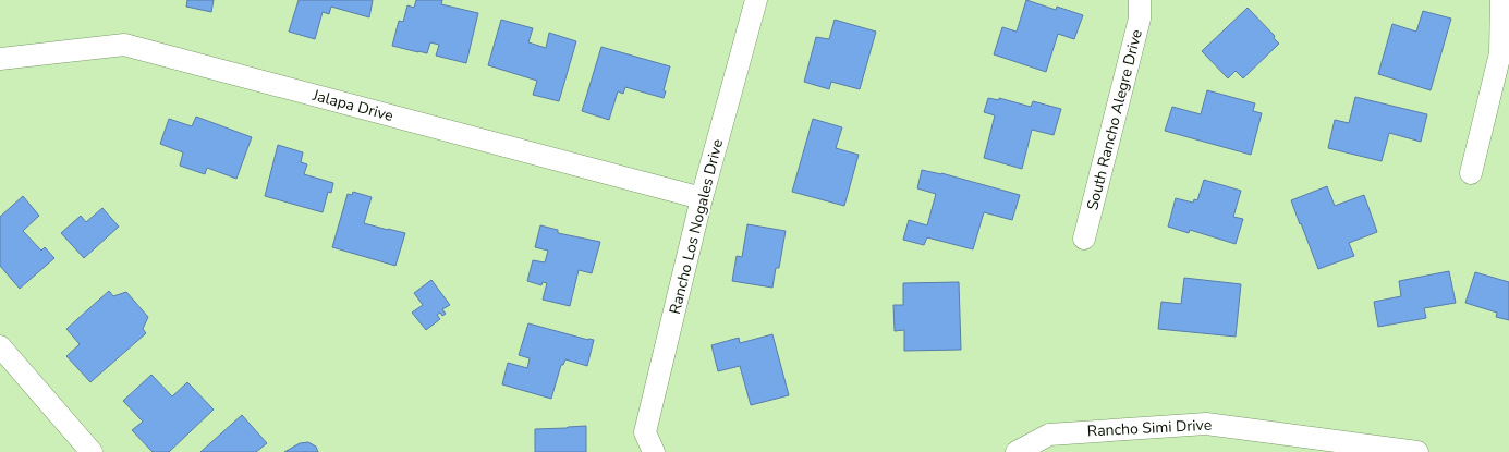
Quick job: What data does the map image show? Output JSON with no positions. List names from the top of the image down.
{
  "streets": {
    "street": [
      "Jalapa Drive",
      "South Rancho Alegre Drive",
      "Rancho Los Nogales Drive",
      "Rancho Simi Drive"
    ]
  },
  "crossings": [
    ["Jalapa Drive", "Rancho Los Nogales Drive"]
  ]
}
